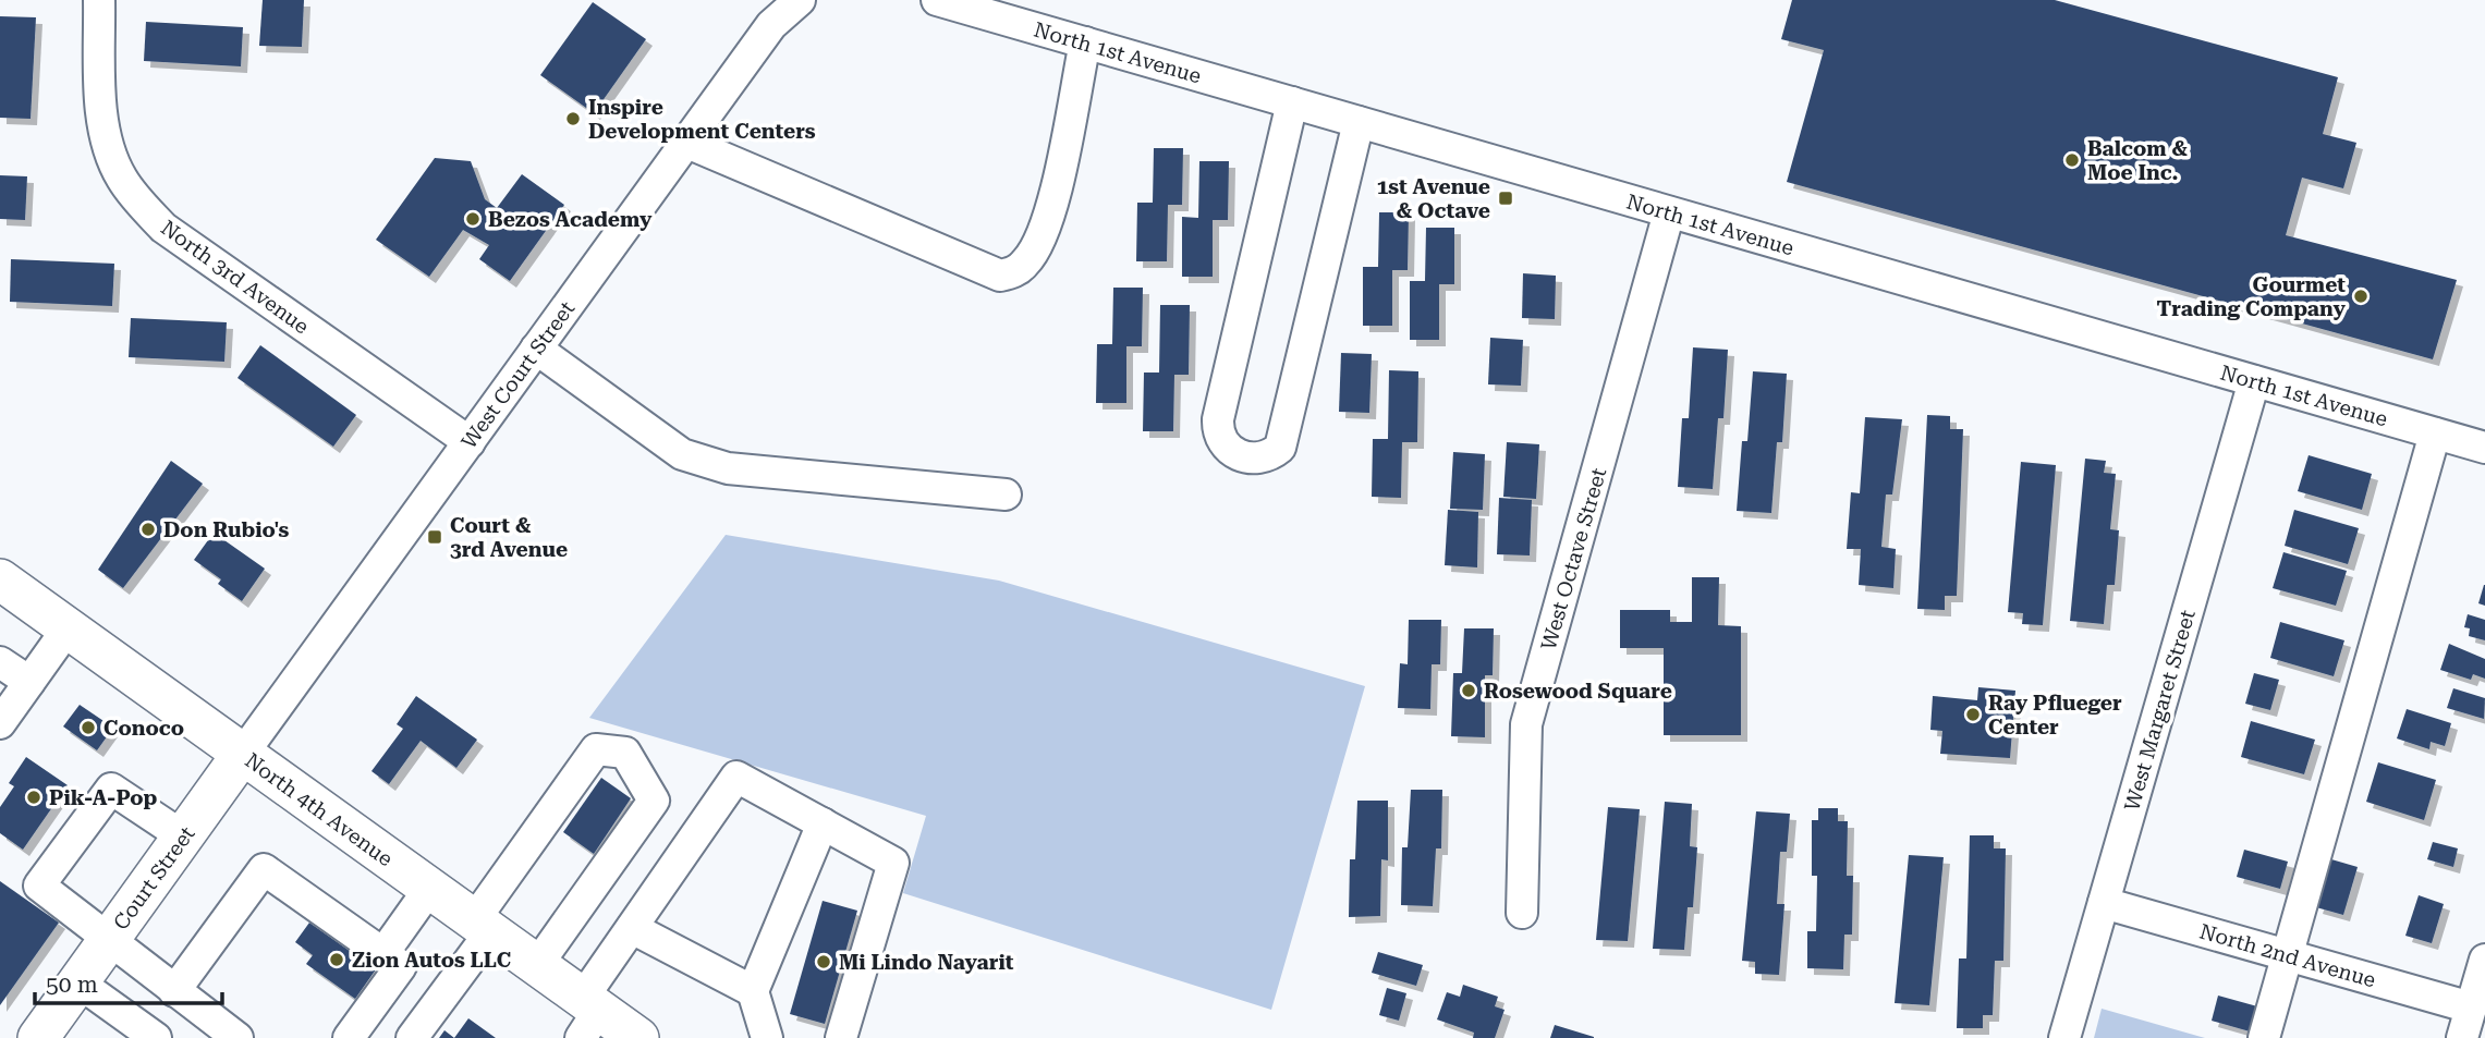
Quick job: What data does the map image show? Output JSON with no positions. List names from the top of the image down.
{
  "streets": {
    "main road": ["North 4th Avenue", "Court Street"],
    "street": [
      "North 1st Avenue",
      "North 3rd Avenue",
      "West Court Street",
      "West Octave Street",
      "West Margaret Street",
      "North 2nd Avenue"
    ]
  },
  "crossings": [
    ["North 1st Avenue", "West Octave Street"],
    ["North 1st Avenue", "West Margaret Street"],
    ["North 3rd Avenue", "West Court Street"],
    ["West Court Street", "North 4th Avenue"],
    ["West Court Street", "Court Street"],
    ["West Margaret Street", "North 2nd Avenue"],
    ["North 4th Avenue", "Court Street"]
  ],
  "places": {
    "other": [
      "Inspire Development Centers",
      "Balcom & Moe Inc.",
      "Bezos Academy",
      "Gourmet Trading Company",
      "Don Rubio's",
      "Rosewood Square",
      "Ray Pflueger Center",
      "Conoco",
      "Pik-A-Pop",
      "Zion Autos LLC",
      "Mi Lindo Nayarit"
    ],
    "transit": ["1st Avenue & Octave", "Court & 3rd Avenue"]
  },
  "scale_bar": "50 m"
}
